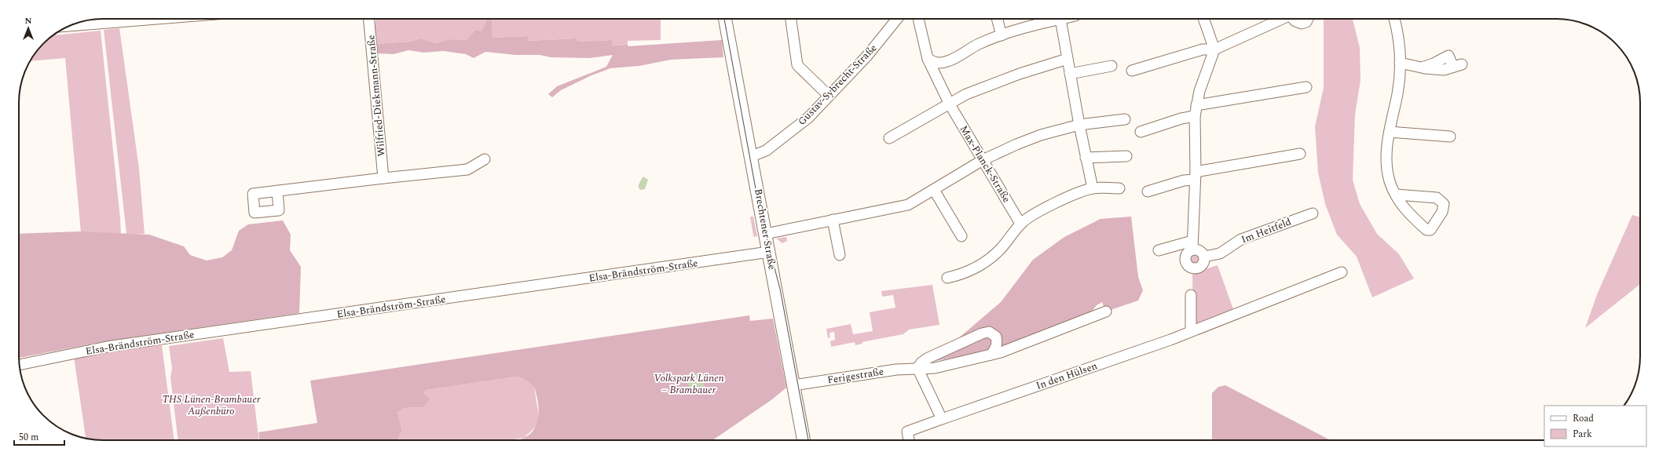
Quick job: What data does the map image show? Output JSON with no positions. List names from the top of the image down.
{
  "streets": {
    "main road": ["Brechtener Straße"],
    "street": [
      "Gustav-Sybrecht-Straße",
      "Wilfried-Diekmann-Straße",
      "Max-Planck-Straße",
      "Im Heitfeld",
      "Elsa-Brändström-Straße",
      "Ferigestraße",
      "In den Hülsen"
    ]
  },
  "crossings": [
    ["Gustav-Sybrecht-Straße", "Brechtener Straße"],
    ["Brechtener Straße", "Elsa-Brändström-Straße"],
    ["Brechtener Straße", "Ferigestraße"]
  ],
  "parks": ["Volkspark Lünen – Brambauer", "THS Lünen-Brambauer Außenbüro"],
  "legend": ["Road", "Park"],
  "scale_bar": "50 m",
  "north": "top"
}
